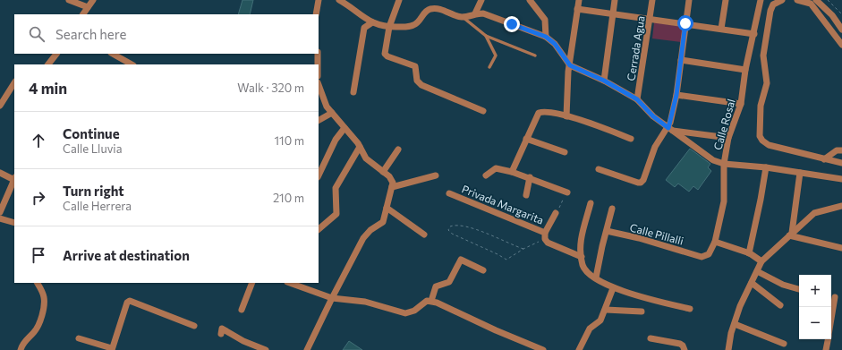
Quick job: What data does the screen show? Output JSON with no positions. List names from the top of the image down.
{
  "streets": {
    "street": [
      "Cerrada Agua",
      "Calle Rosal",
      "Privada Margarita",
      "Calle Pillalli"
    ]
  },
  "crossings": [
    ["Calle Rosal", "Calle Pillalli"]
  ],
  "page": {
    "search": "Search here",
    "heading": ["4 min", "Walk · 320 m"],
    "list": [
      ["Continue", "Calle Lluvia", "110 m"],
      ["Turn right", "Calle Herrera", "210 m"],
      "Arrive at destination"
    ],
    "map_buttons": ["+", "−"]
  }
}
